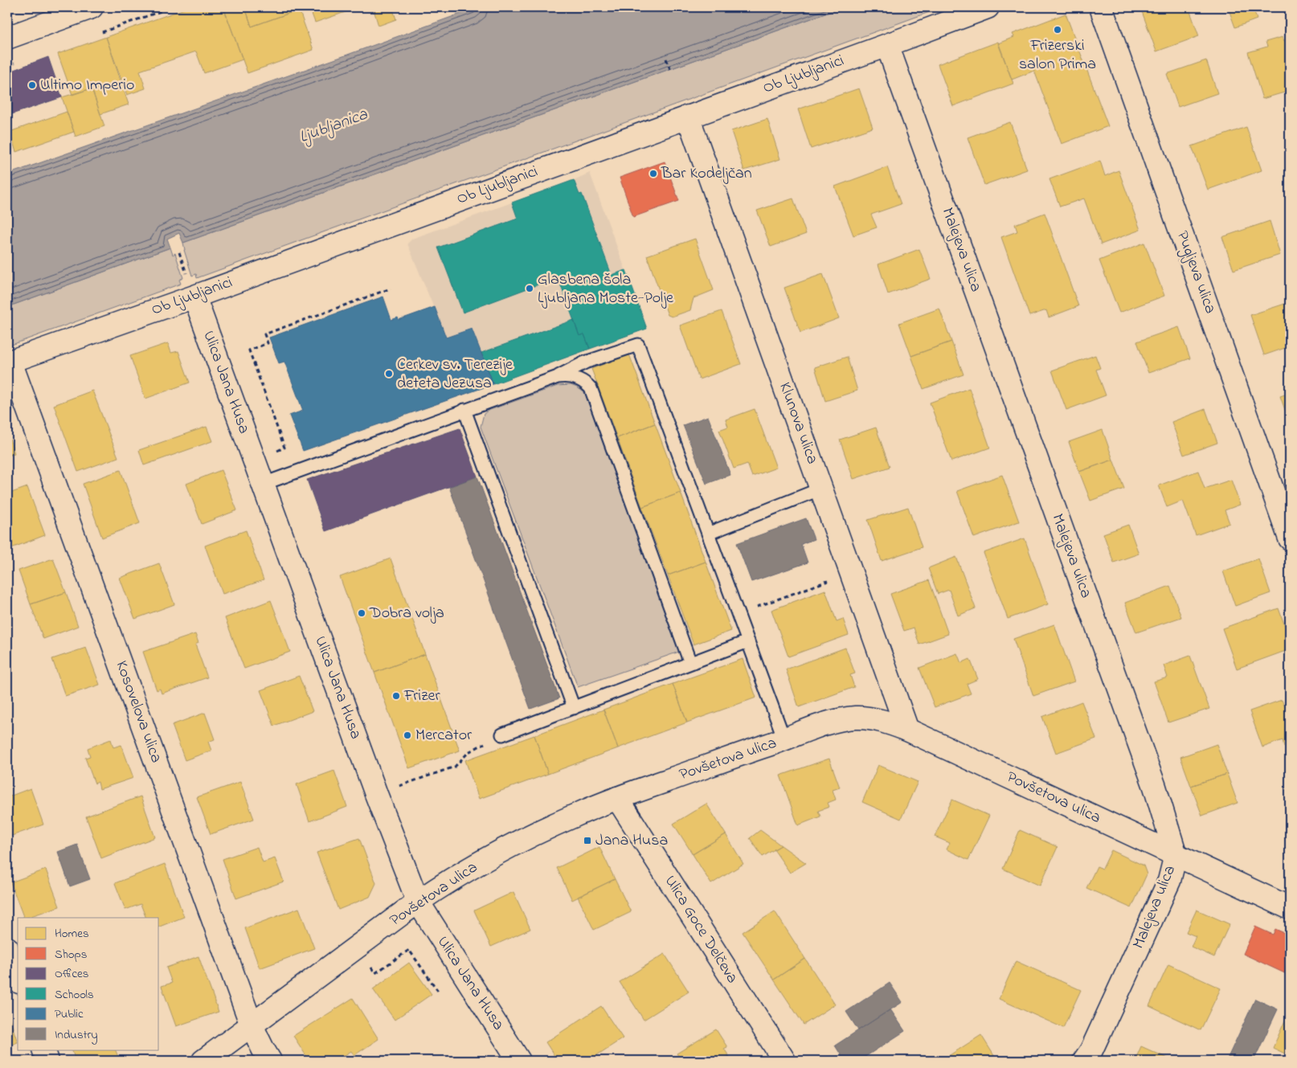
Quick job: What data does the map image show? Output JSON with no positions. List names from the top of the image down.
{
  "streets": {
    "street": [
      "Ob Ljubljanici",
      "Malejeva ulica",
      "Pugljeva ulica",
      "Ulica Jana Husa",
      "Klunova ulica",
      "Kosovelova ulica",
      "Povšetova ulica",
      "Ulica Goce Delčeva"
    ]
  },
  "crossings": [
    ["Ob Ljubljanici", "Malejeva ulica"],
    ["Ob Ljubljanici", "Ulica Jana Husa"],
    ["Ob Ljubljanici", "Klunova ulica"],
    ["Ob Ljubljanici", "Kosovelova ulica"],
    ["Malejeva ulica", "Povšetova ulica"],
    ["Ulica Jana Husa", "Povšetova ulica"],
    ["Klunova ulica", "Povšetova ulica"],
    ["Kosovelova ulica", "Povšetova ulica"],
    ["Povšetova ulica", "Ulica Goce Delčeva"]
  ],
  "water": ["Ljubljanica"],
  "places": {
    "other": [
      "Frizerski salon Prima",
      "Ultimo Imperio",
      "Bar Kodeljčan",
      "Glasbena šola Ljubljana Moste-Polje",
      "Cerkev sv. Terezije deteta Jezusa",
      "Dobra volja",
      "Frizer",
      "Mercator"
    ],
    "transit": ["Jana Husa"]
  },
  "legend": [
    "Homes",
    "Shops",
    "Offices",
    "Schools",
    "Public",
    "Industry"
  ]
}
